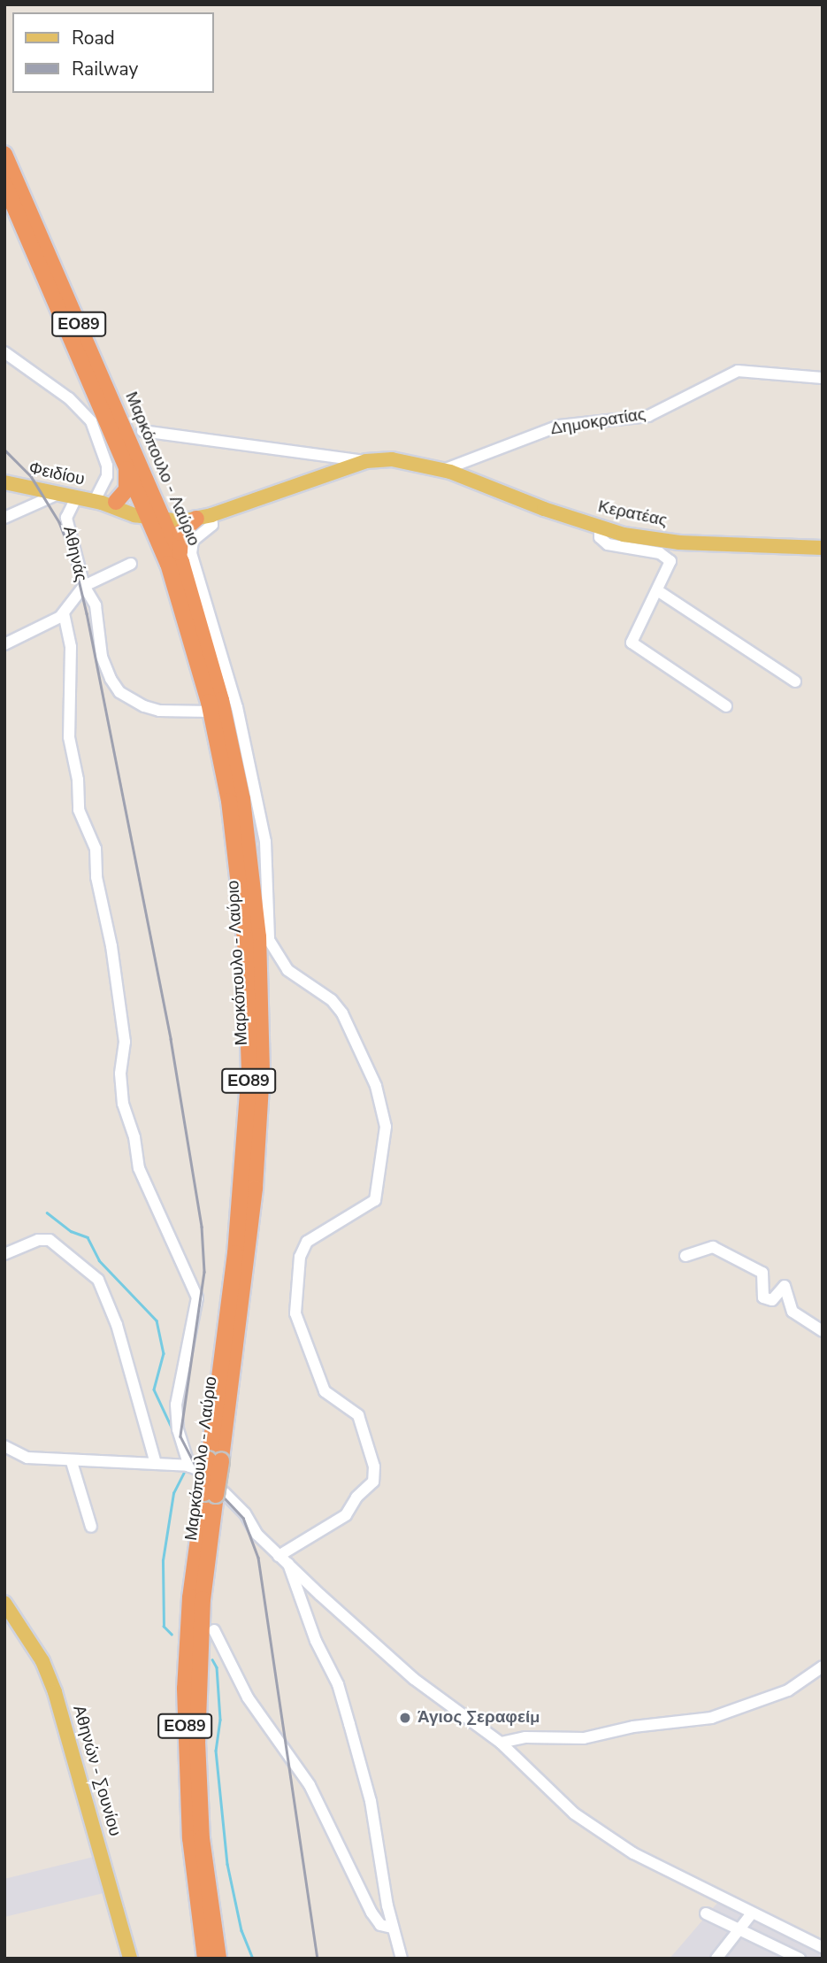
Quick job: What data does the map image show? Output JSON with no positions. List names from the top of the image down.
{
  "streets": {
    "highway": ["ΕΟ89", "Μαρκόπουλο - Λαύριο"],
    "main road": ["Φειδίου", "Κερατέας", "Αθηνών - Σουνίου"],
    "street": ["Δημοκρατίας", "Αθηνάς"]
  },
  "crossings": [
    ["Δημοκρατίας", "Κερατέας"],
    ["Φειδίου", "Αθηνάς"]
  ],
  "places": ["Άγιος Σεραφείμ"],
  "legend": ["Road", "Railway"]
}
